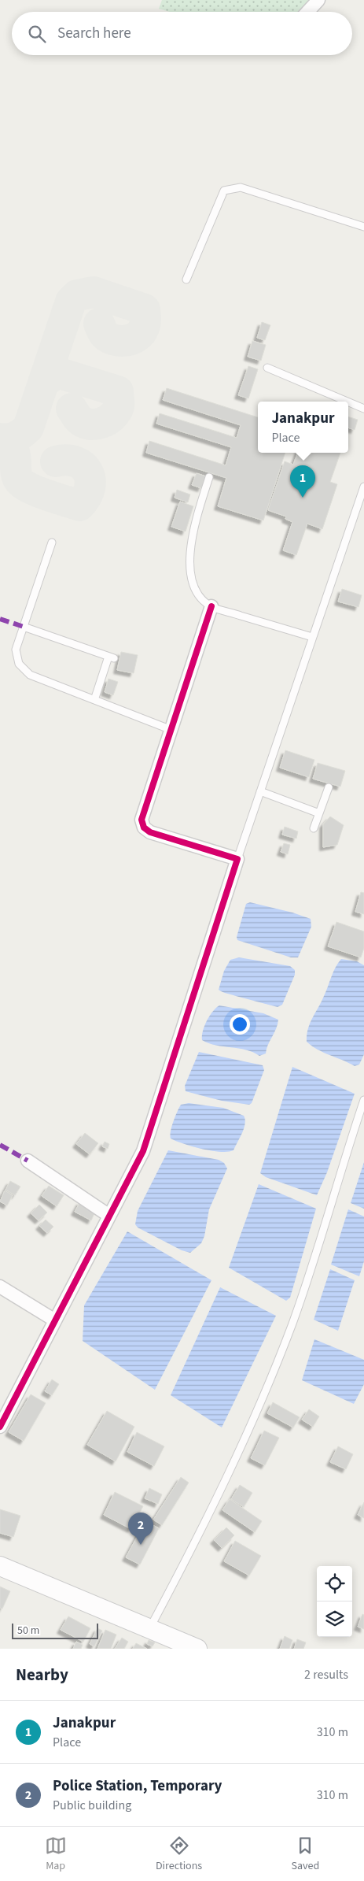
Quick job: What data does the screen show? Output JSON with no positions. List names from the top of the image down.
{
  "scale_bar": "50 m",
  "page": {
    "search": "Search here",
    "popup": ["Janakpur", "Place"],
    "pins": ["1", "2"],
    "scale": "50 m",
    "heading": ["Nearby", "2 results"],
    "list": [
      {
        "mark": "1",
        "name": "Janakpur",
        "note": "Place",
        "value": "310 m"
      },
      {
        "mark": "2",
        "name": "Police Station, Temporary",
        "note": "Public building",
        "value": "310 m"
      }
    ],
    "nav": ["Map", "Directions", "Saved"]
  }
}
